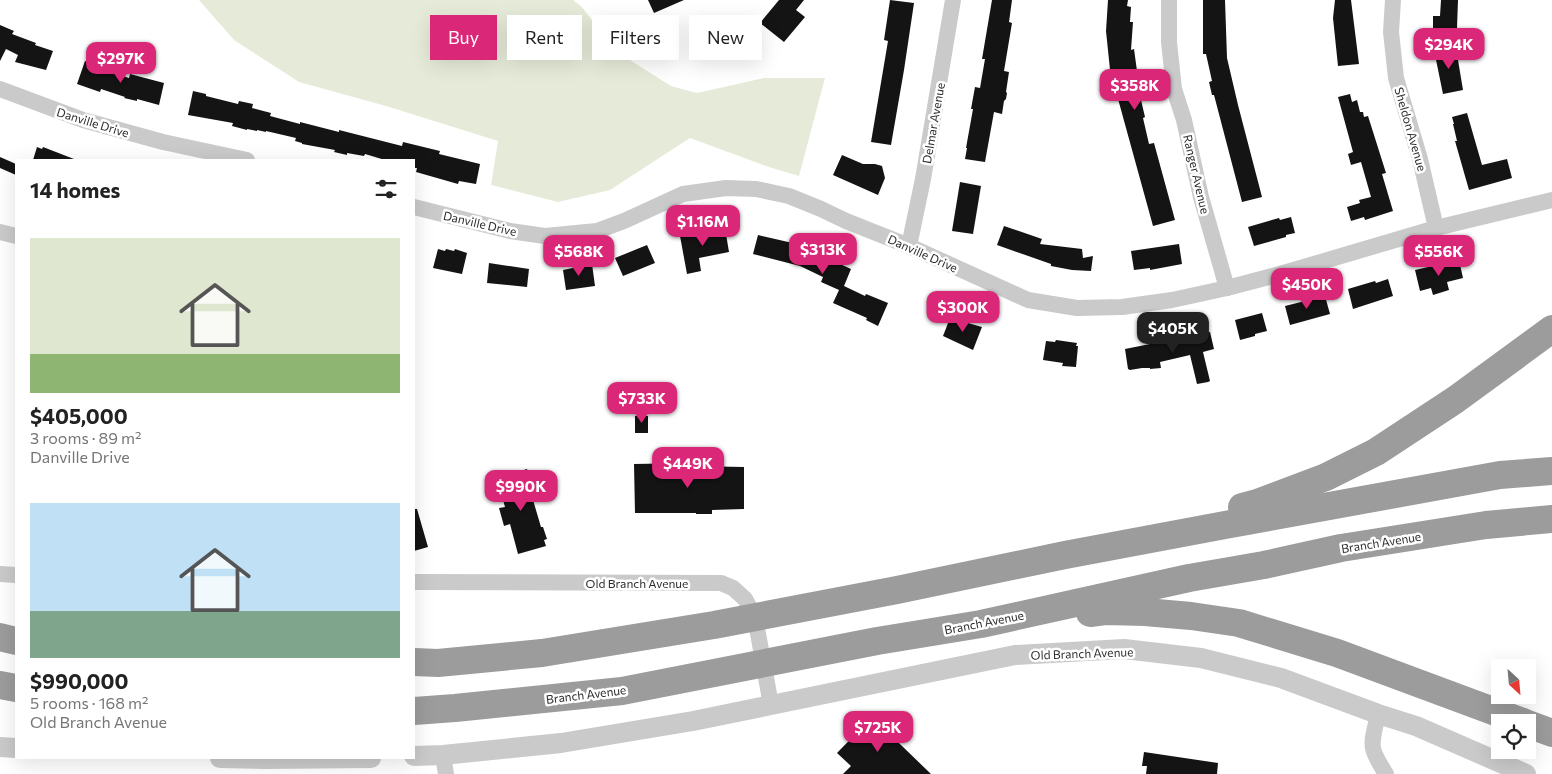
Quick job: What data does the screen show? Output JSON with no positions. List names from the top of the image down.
{
  "streets": {
    "highway": ["Branch Avenue"],
    "street": [
      "Danville Drive",
      "Delmar Avenue",
      "Sheldon Avenue",
      "Ranger Avenue",
      "Old Branch Avenue"
    ]
  },
  "crossings": [
    ["Danville Drive", "Delmar Avenue"],
    ["Danville Drive", "Sheldon Avenue"],
    ["Danville Drive", "Ranger Avenue"],
    ["Branch Avenue", "Old Branch Avenue"]
  ],
  "north": "bottom right",
  "page": {
    "chip": [
      "Buy",
      "Rent",
      "Filters",
      "New"
    ],
    "price": [
      "$294K",
      "$297K",
      "$358K",
      "$1.16M",
      "$313K",
      "$568K",
      "$556K",
      "$450K",
      "$300K",
      "$405K",
      "$733K",
      "$449K",
      "$990K",
      "$725K"
    ],
    "heading": "14 homes",
    "list": [
      {
        "name": "$405,000",
        "note": "3 rooms · 89 m² · Danville Drive"
      },
      {
        "name": "$990,000",
        "note": "5 rooms · 168 m² · Old Branch Avenue"
      }
    ]
  }
}
